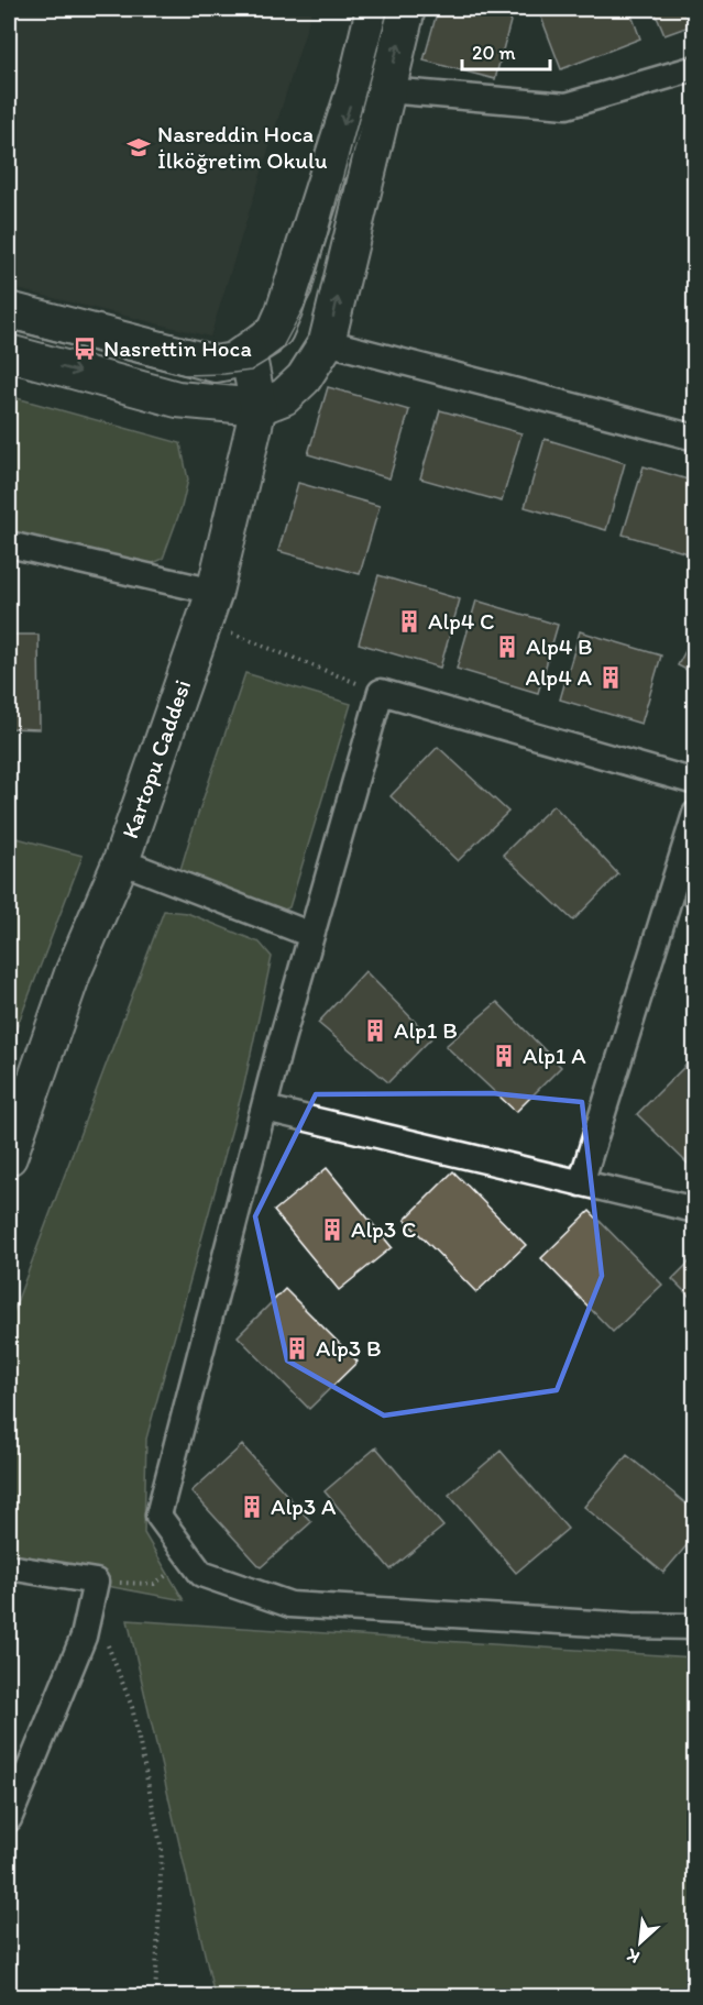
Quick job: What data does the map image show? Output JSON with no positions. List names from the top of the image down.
{
  "streets": {
    "main road": ["Kartopu Caddesi"]
  },
  "places": {
    "school or university": ["Nasreddin Hoca İlköğretim Okulu"],
    "bus stop": ["Nasrettin Hoca"],
    "building": [
      "Alp4 C",
      "Alp4 B",
      "Alp4 A",
      "Alp1 B",
      "Alp1 A",
      "Alp3 C",
      "Alp3 B",
      "Alp3 A"
    ]
  },
  "scale_bar": "20 m",
  "north": "bottom left"
}
